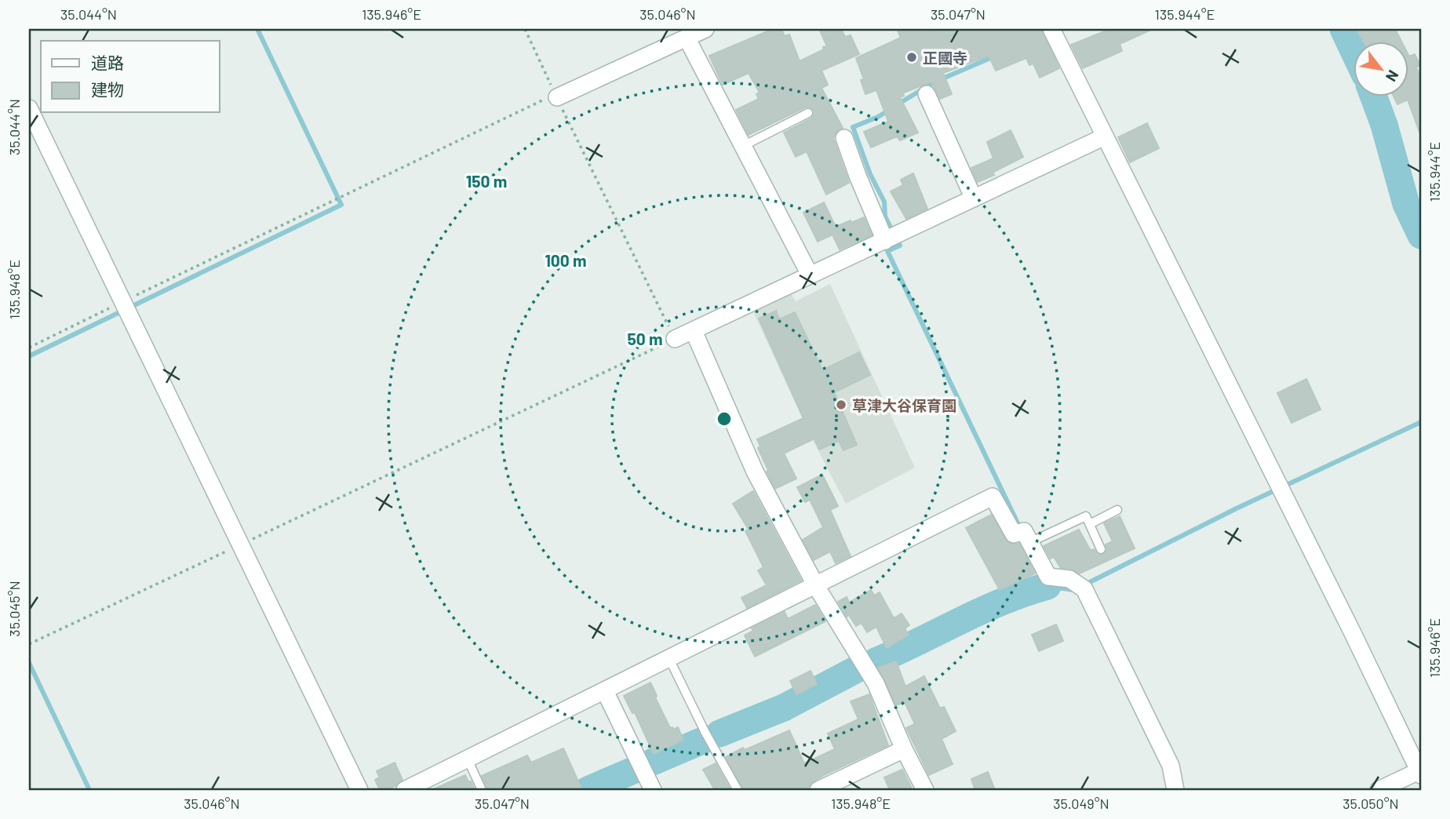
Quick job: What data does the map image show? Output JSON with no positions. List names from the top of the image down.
{
  "places": ["正國寺", "草津大谷保育園"],
  "legend": ["道路", "建物"],
  "north": "bottom right",
  "coordinates": [
    "35.044°N",
    "135.946°E",
    "35.046°N",
    "35.047°N",
    "135.944°E",
    "135.948°E",
    "35.045°N",
    "35.049°N",
    "35.050°N"
  ],
  "rings": ["150 m", "100 m", "50 m"]
}
